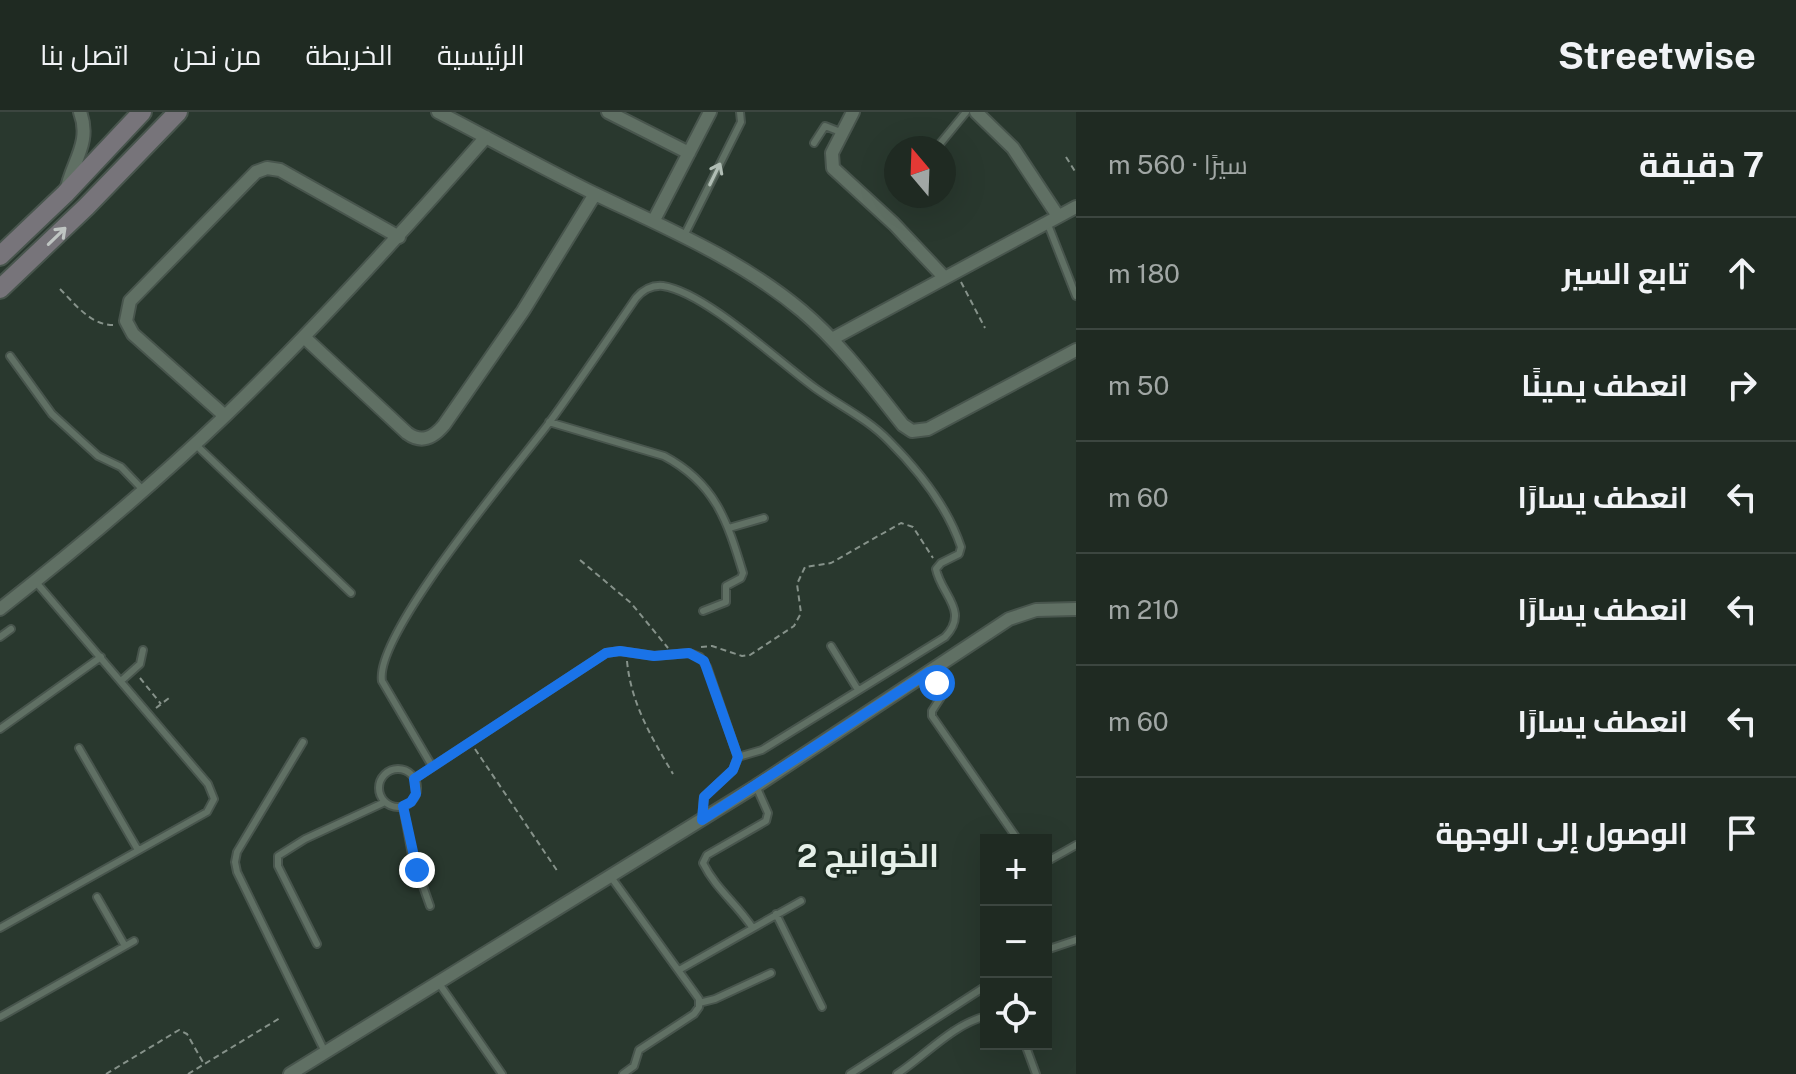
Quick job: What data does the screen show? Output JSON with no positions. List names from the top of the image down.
{
  "districts": ["الخوانيج 2"],
  "north": "top",
  "page": {
    "header": "Streetwise",
    "nav": [
      "الرئيسية",
      "الخريطة",
      "من نحن",
      "اتصل بنا"
    ],
    "heading": ["7 دقيقة", "سيرًا · 560 m"],
    "list": [
      ["تابع السير", "180 m"],
      ["انعطف يمينًا", "50 m"],
      ["انعطف يسارًا", "60 m"],
      ["انعطف يسارًا", "210 m"],
      ["انعطف يسارًا", "60 m"],
      "الوصول إلى الوجهة"
    ],
    "map_buttons": ["+", "−"]
  }
}
